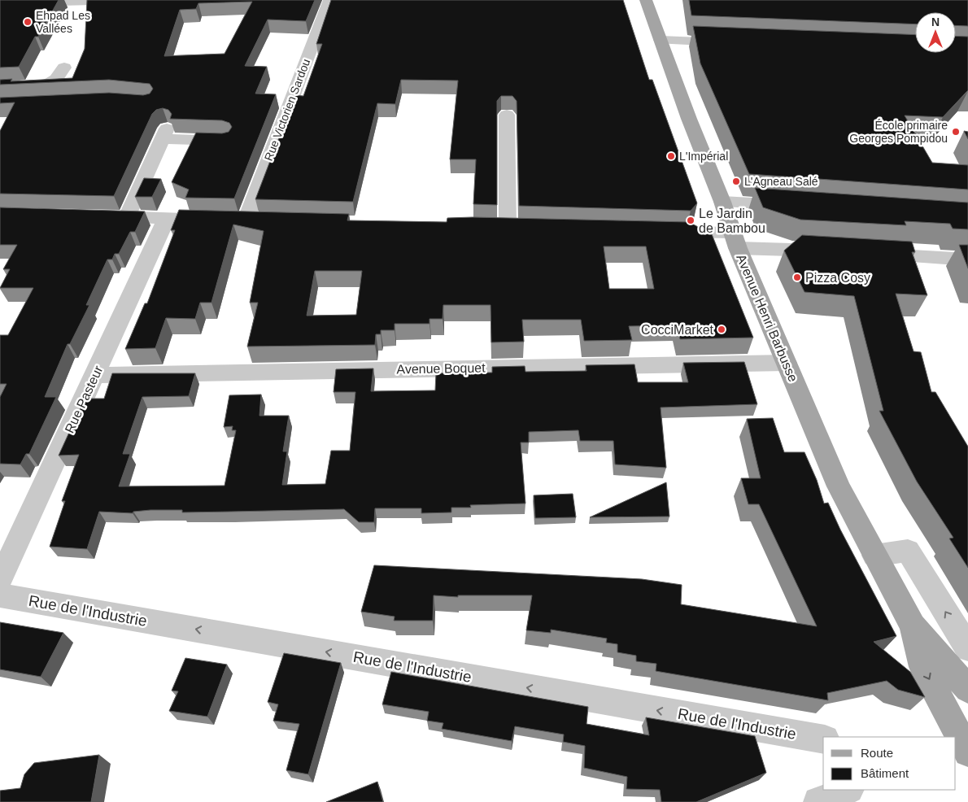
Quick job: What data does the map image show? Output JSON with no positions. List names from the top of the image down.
{
  "streets": {
    "main road": ["Avenue Henri Barbusse"],
    "street": [
      "Rue Victorien Sardou",
      "Avenue Boquet",
      "Rue Pasteur",
      "Rue de l'Industrie"
    ]
  },
  "crossings": [
    ["Rue Victorien Sardou", "Rue Pasteur"],
    ["Avenue Henri Barbusse", "Avenue Boquet"],
    ["Avenue Boquet", "Rue Pasteur"]
  ],
  "one_way": ["Rue de l'Industrie"],
  "places": [
    "Ehpad Les Vallées",
    "École primaire Georges Pompidou",
    "L'Impérial",
    "L'Agneau Salé",
    "Le Jardin de Bambou",
    "Pizza Cosy",
    "CocciMarket"
  ],
  "legend": ["Route", "Bâtiment"],
  "north": "top"
}
